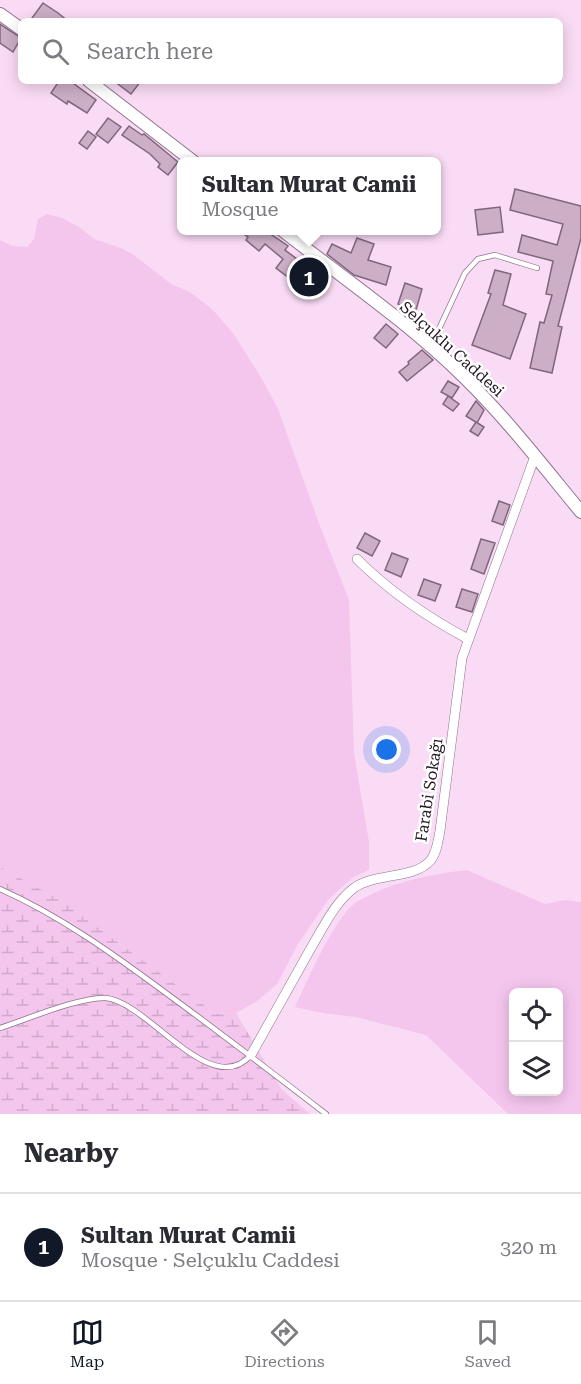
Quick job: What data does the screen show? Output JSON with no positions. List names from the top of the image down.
{
  "streets": {
    "street": ["Selçuklu Caddesi", "Farabi Sokağı"]
  },
  "crossings": [
    ["Selçuklu Caddesi", "Farabi Sokağı"]
  ],
  "page": {
    "search": "Search here",
    "popup": ["Sultan Murat Camii", "Mosque"],
    "pins": "1",
    "heading": "Nearby",
    "list": [
      {
        "mark": "1",
        "name": "Sultan Murat Camii",
        "note": "Mosque · Selçuklu Caddesi",
        "value": "320 m"
      }
    ],
    "nav": ["Map", "Directions", "Saved"]
  }
}
